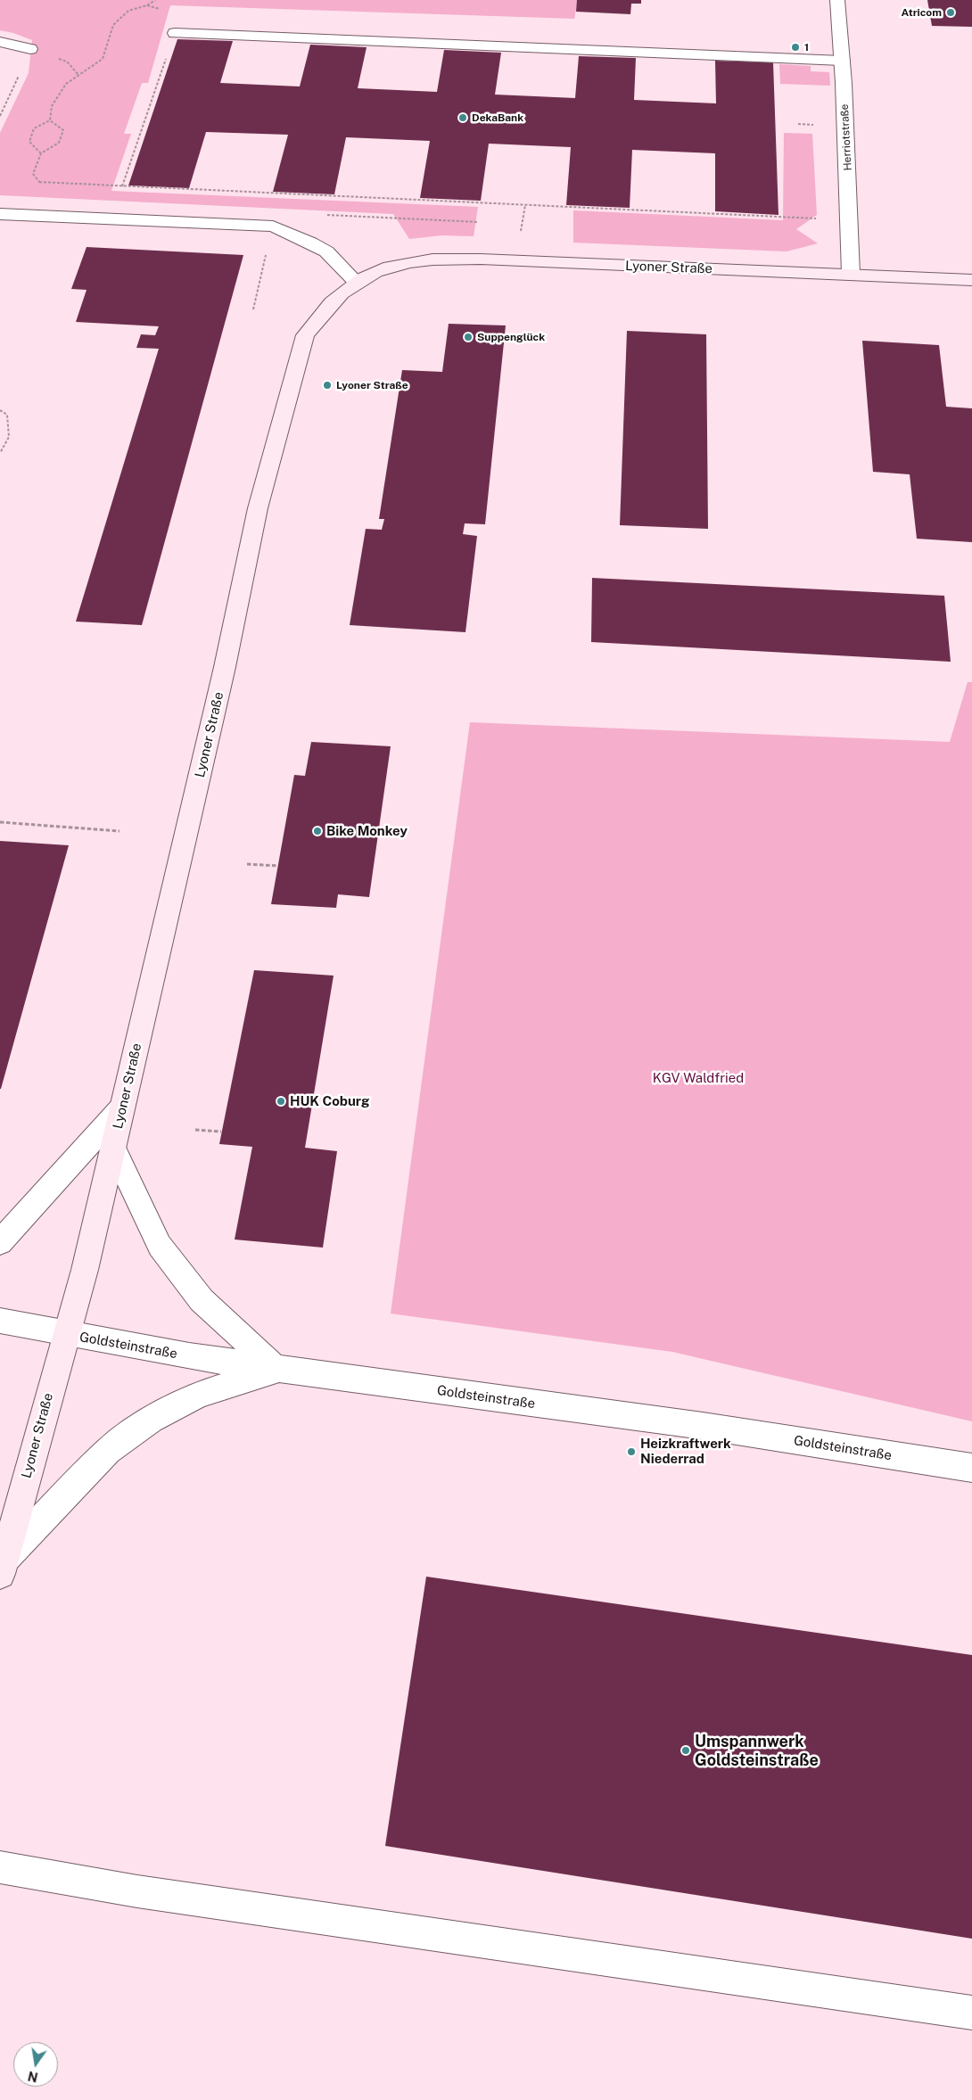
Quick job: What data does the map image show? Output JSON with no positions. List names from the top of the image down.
{
  "streets": {
    "main road": ["Lyoner Straße"],
    "street": ["Herriotstraße", "Goldsteinstraße"]
  },
  "crossings": [
    ["Herriotstraße", "Lyoner Straße"],
    ["Lyoner Straße", "Goldsteinstraße"]
  ],
  "parks": ["KGV Waldfried"],
  "places": [
    "Atricom",
    "1",
    "DekaBank",
    "Suppenglück",
    "Lyoner Straße",
    "Bike Monkey",
    "HUK Coburg",
    "Heizkraftwerk Niederrad",
    "Umspannwerk Goldsteinstraße"
  ],
  "north": "bottom"
}
